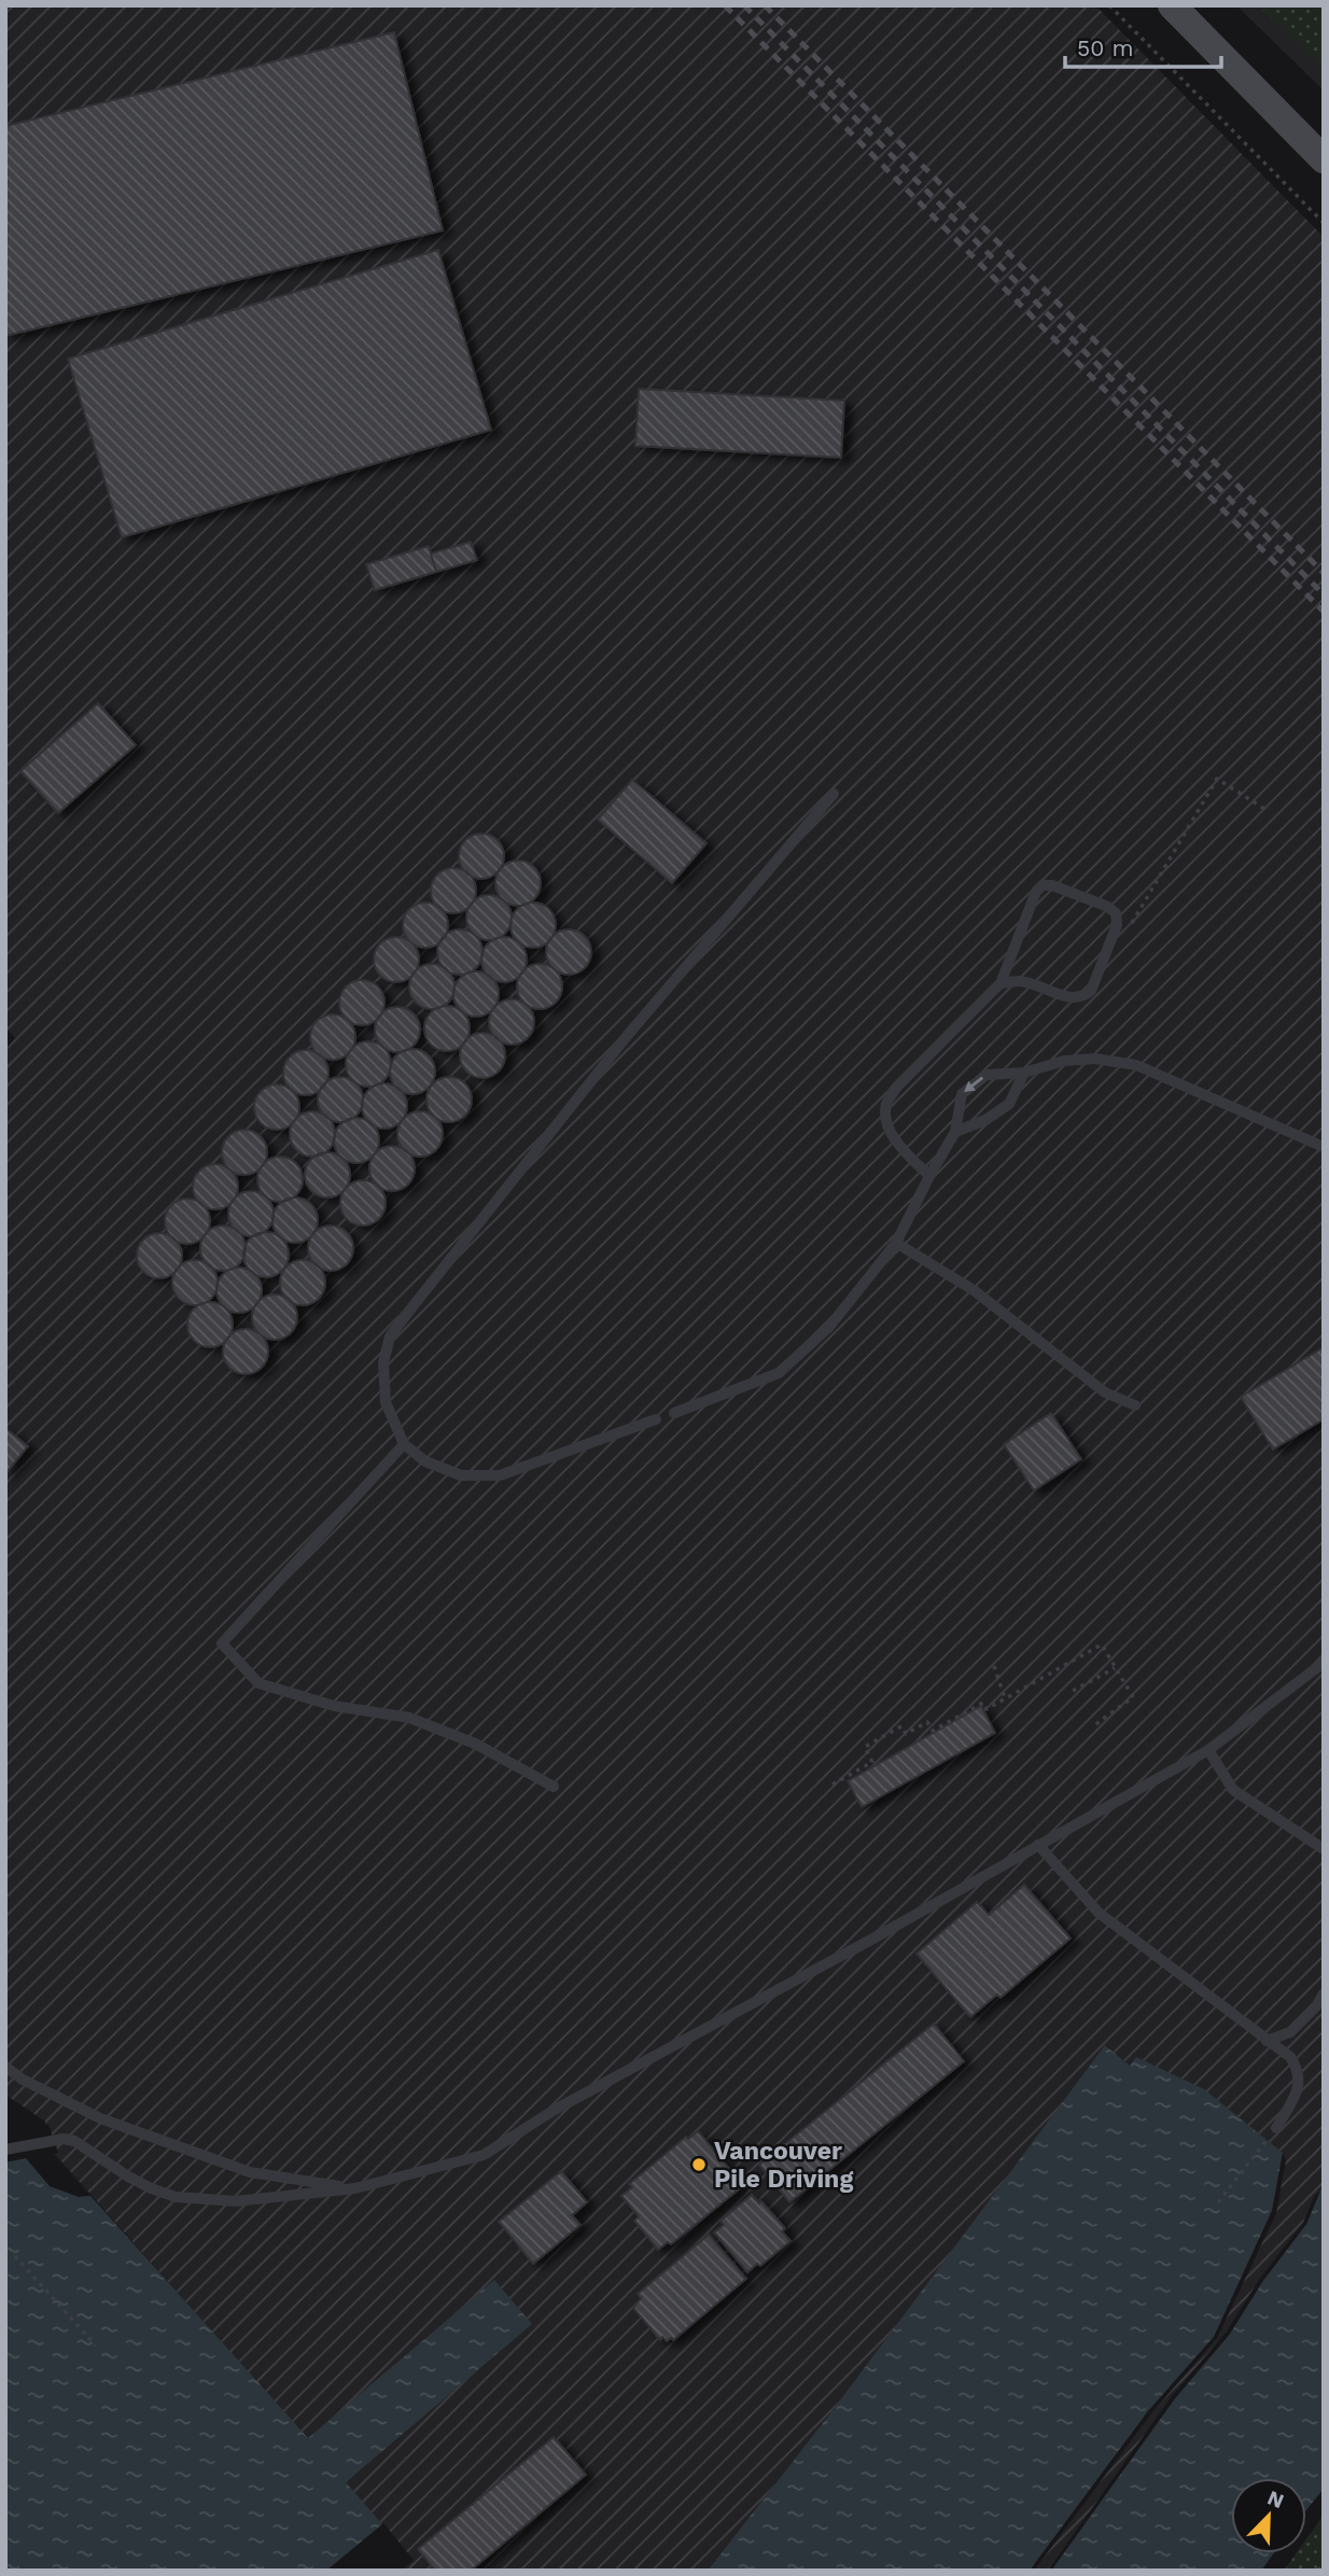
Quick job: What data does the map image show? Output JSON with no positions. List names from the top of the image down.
{
  "places": ["Vancouver Pile Driving"],
  "scale_bar": "50 m",
  "north": "top right"
}
